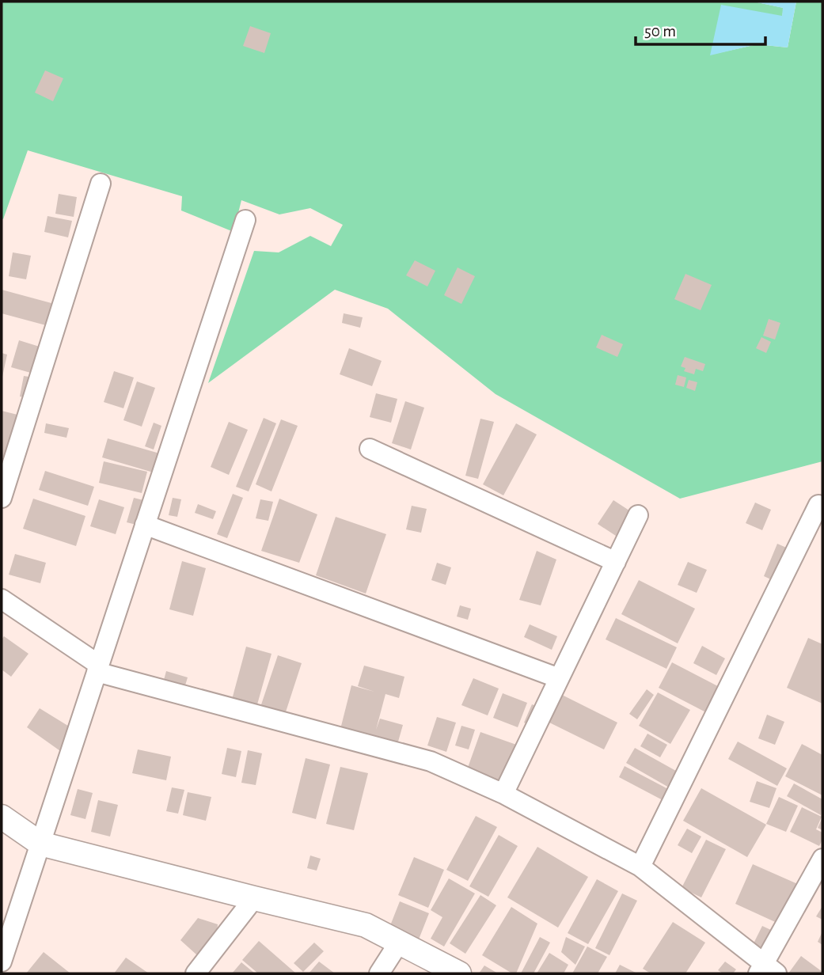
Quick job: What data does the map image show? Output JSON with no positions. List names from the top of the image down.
{
  "scale_bar": "50 m"
}
